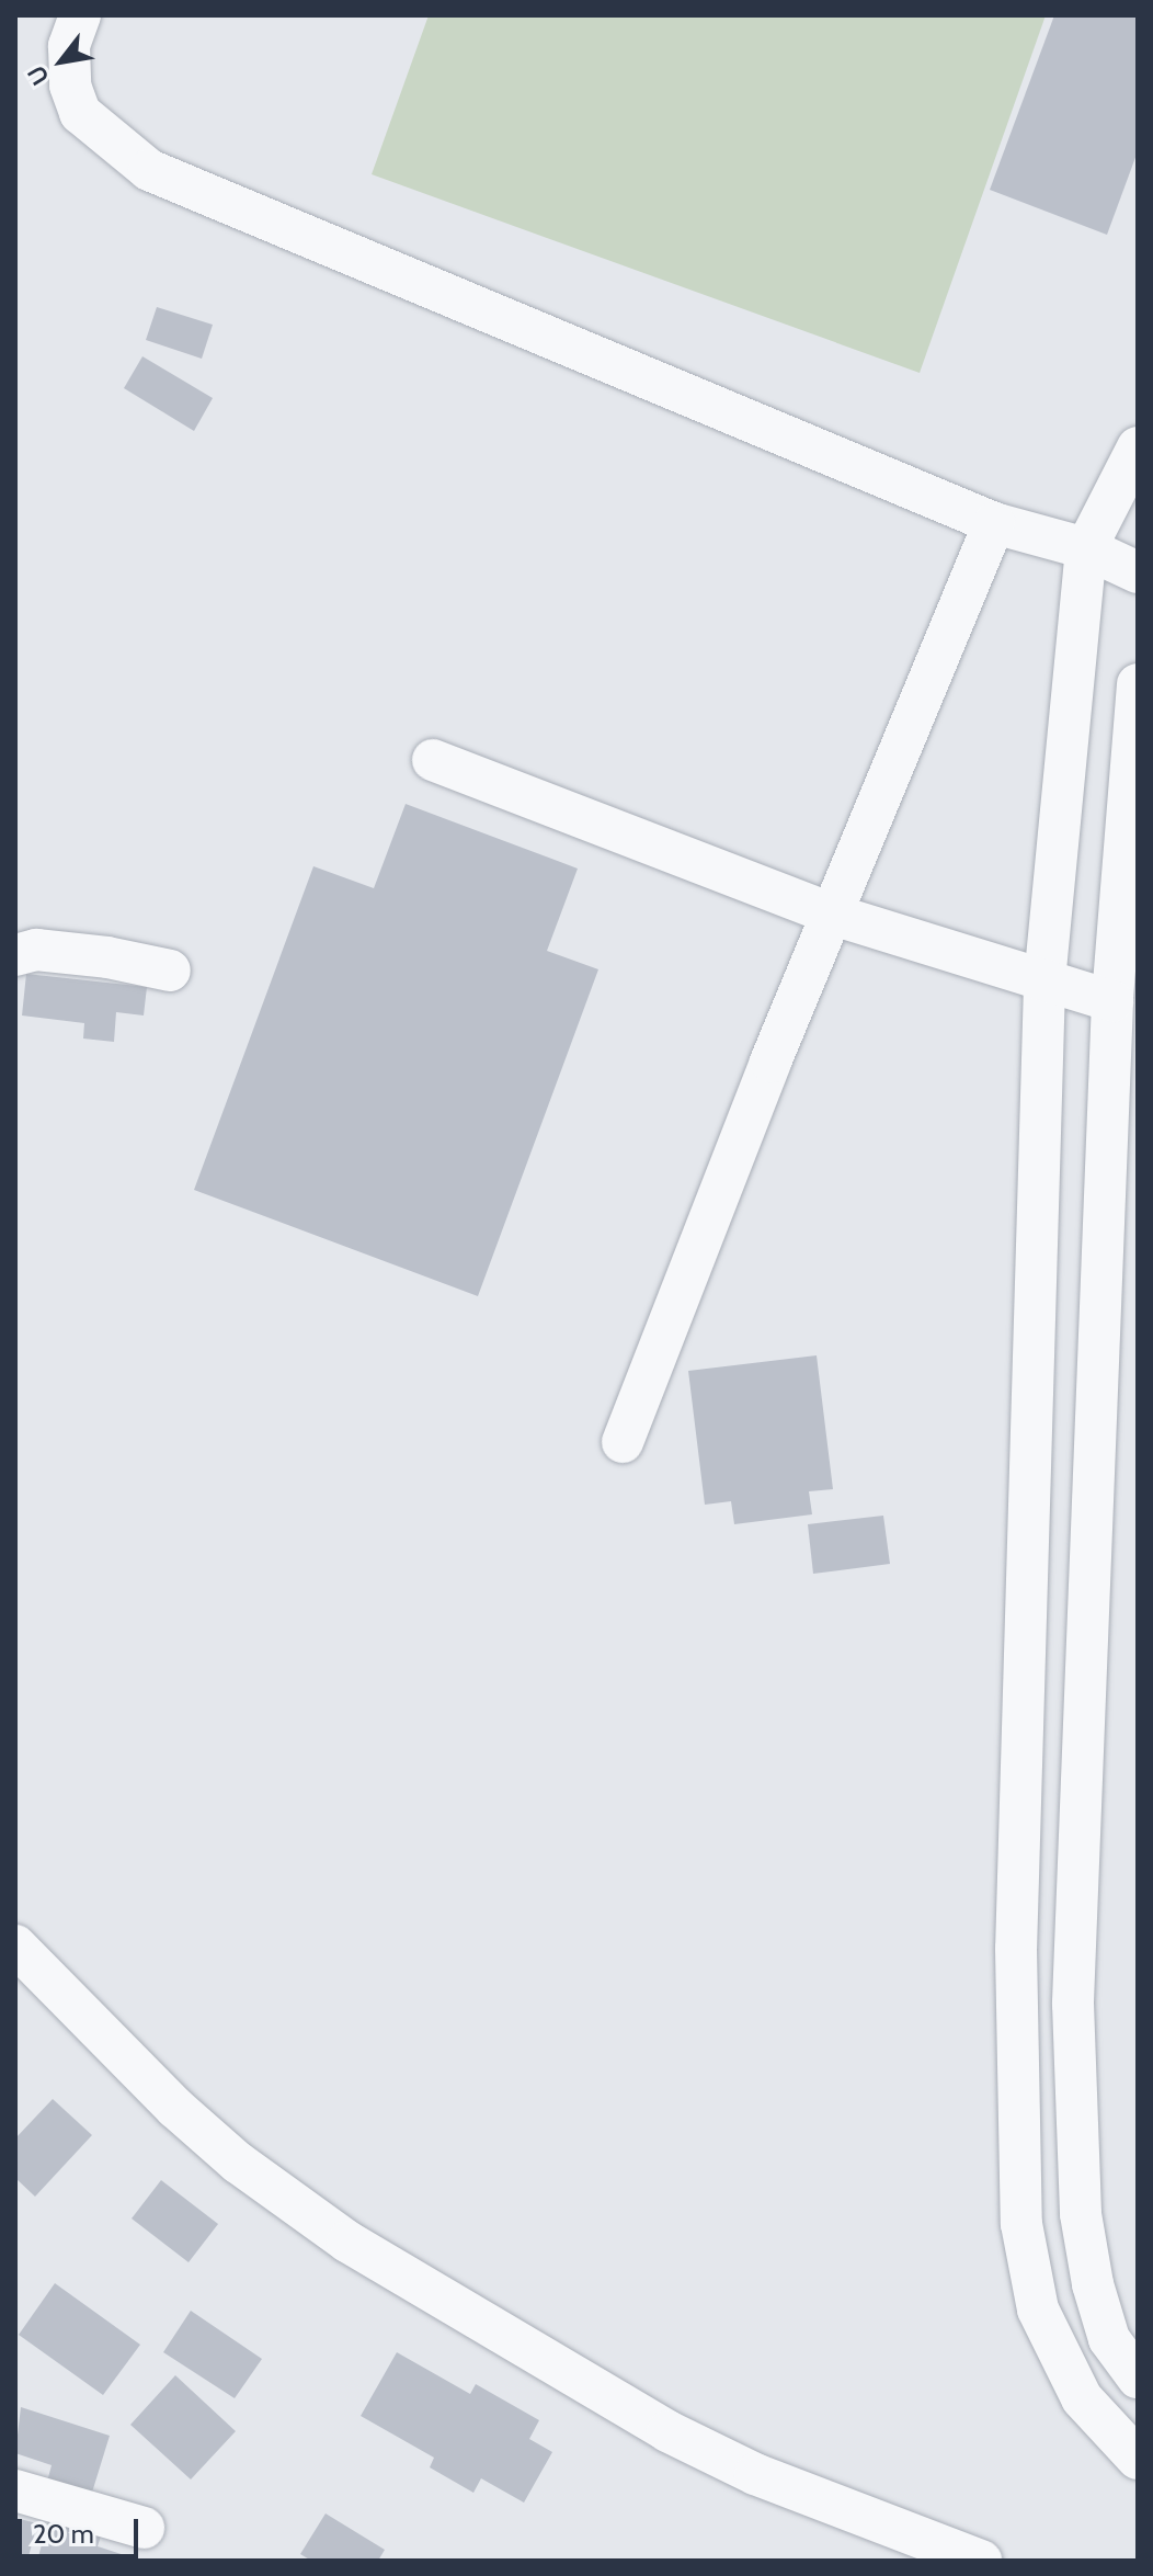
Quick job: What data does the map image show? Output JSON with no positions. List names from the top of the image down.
{
  "scale_bar": "20 m",
  "north": "bottom left"
}
